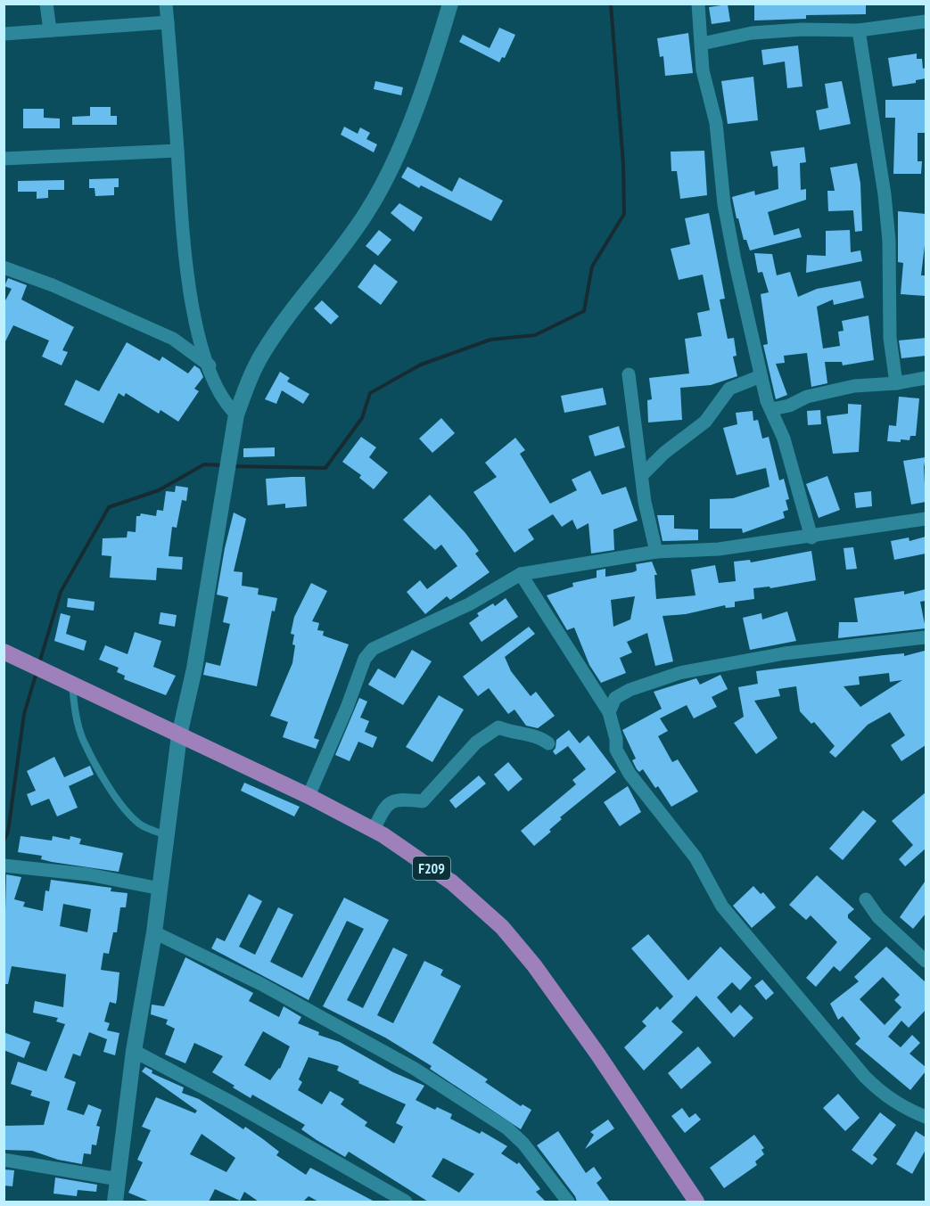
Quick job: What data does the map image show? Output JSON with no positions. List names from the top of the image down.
{
  "streets": {
    "main road": ["F209"]
  }
}
